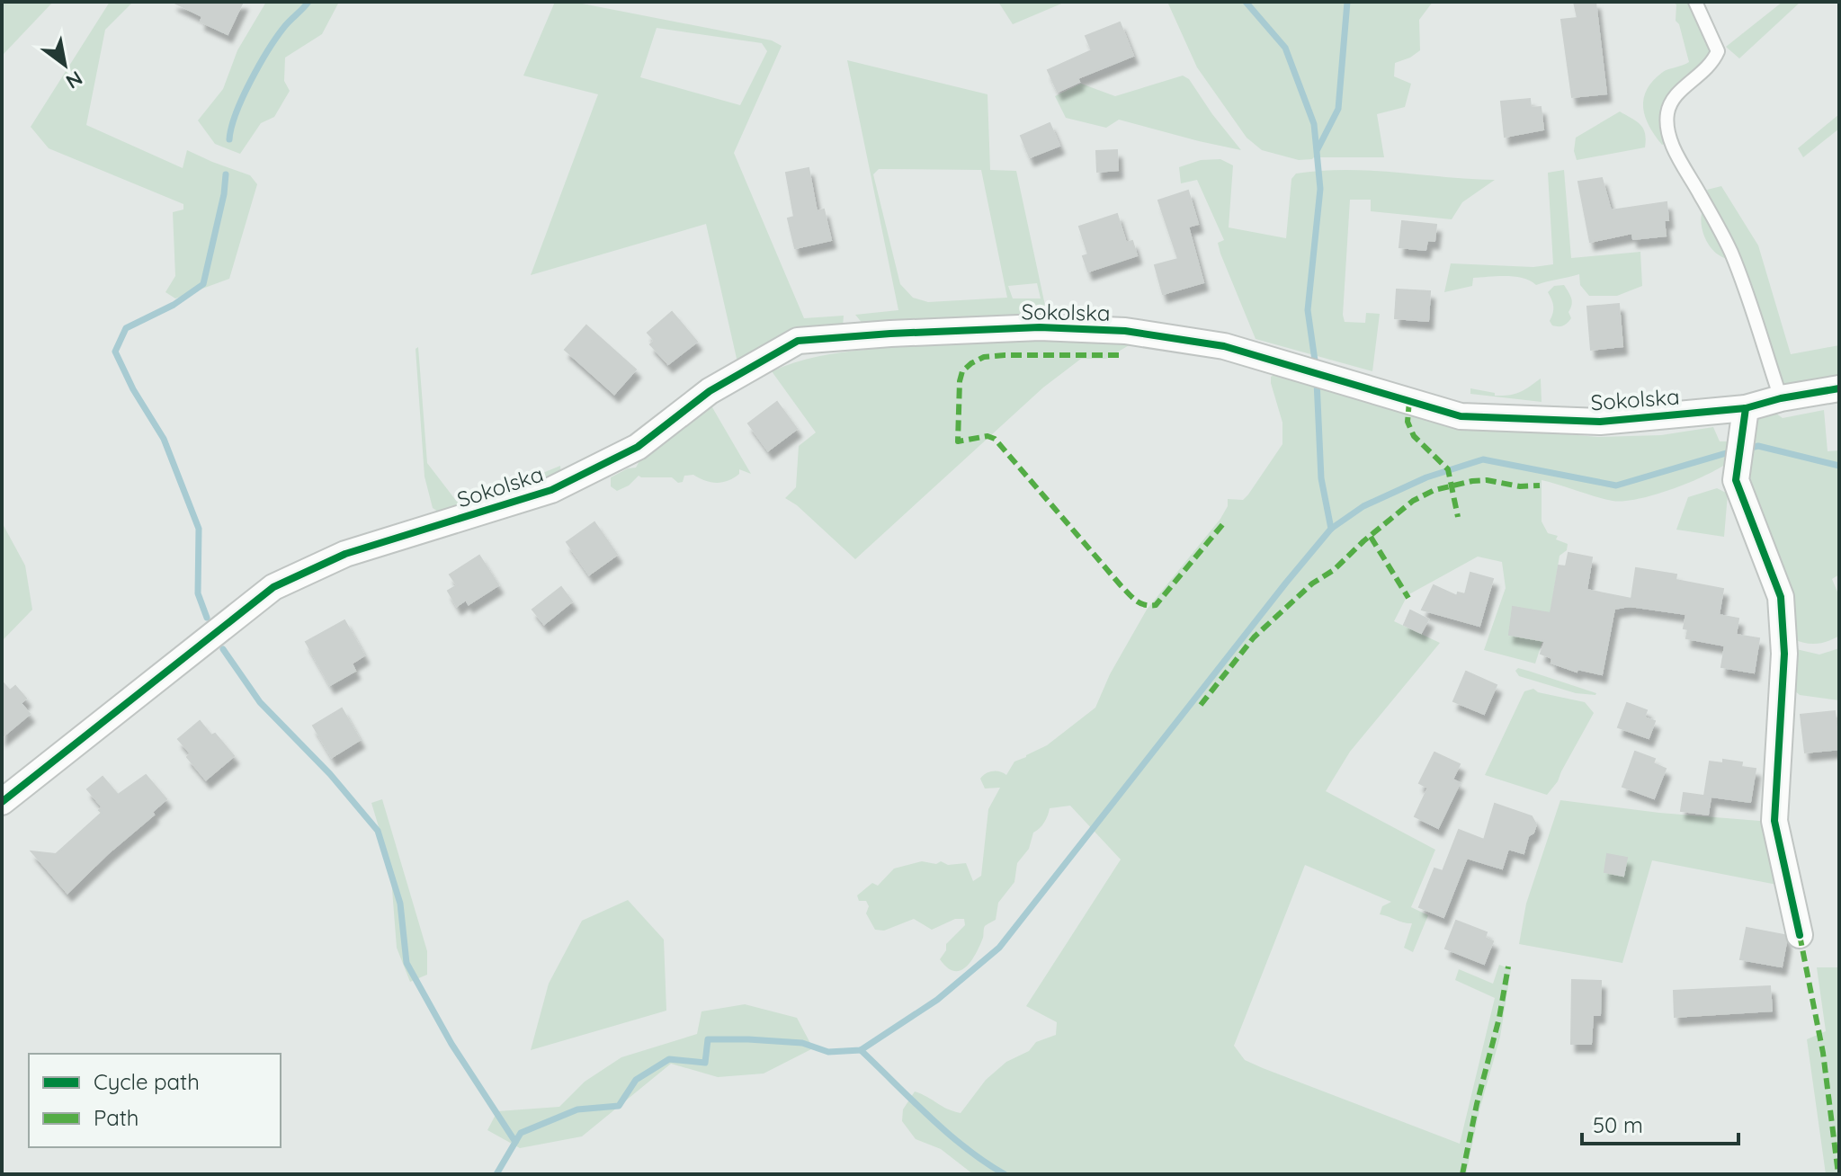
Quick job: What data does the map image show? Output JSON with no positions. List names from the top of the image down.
{
  "streets": {
    "street": ["Sokolska"]
  },
  "legend": ["Cycle path", "Path"],
  "scale_bar": "50 m",
  "north": "bottom right"
}
